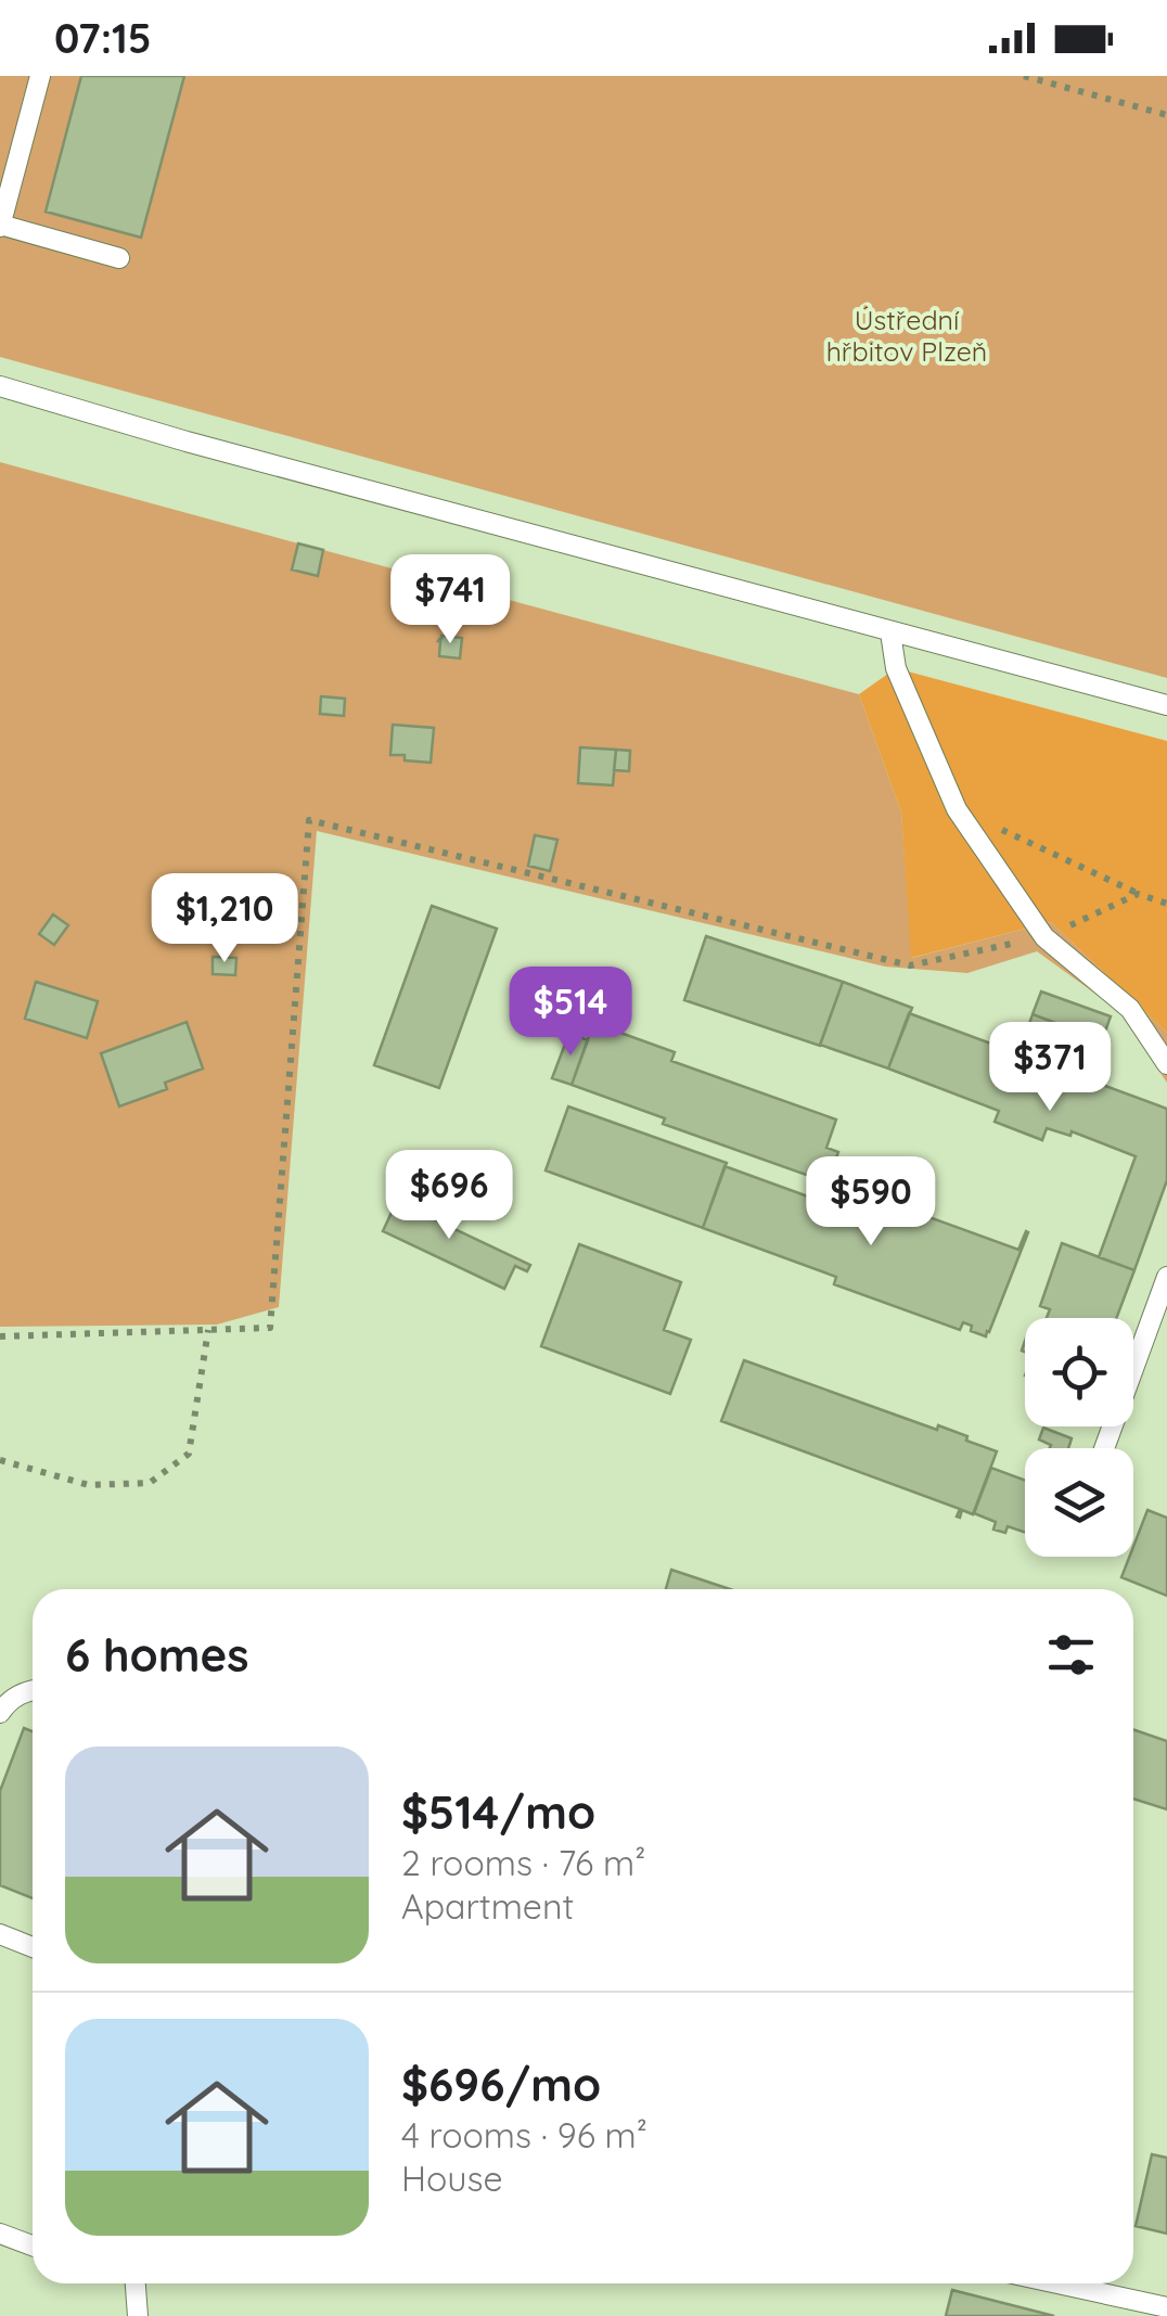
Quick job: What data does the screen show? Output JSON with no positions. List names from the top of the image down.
{
  "parks": ["Ústřední hřbitov Plzeň"],
  "page": {
    "status": "07:15",
    "price": [
      "$741",
      "$1,210",
      "$514",
      "$371",
      "$696",
      "$590"
    ],
    "heading": "6 homes",
    "list": [
      {
        "name": "$514/mo",
        "note": "2 rooms · 76 m² · Apartment"
      },
      {
        "name": "$696/mo",
        "note": "4 rooms · 96 m² · House"
      }
    ]
  }
}
